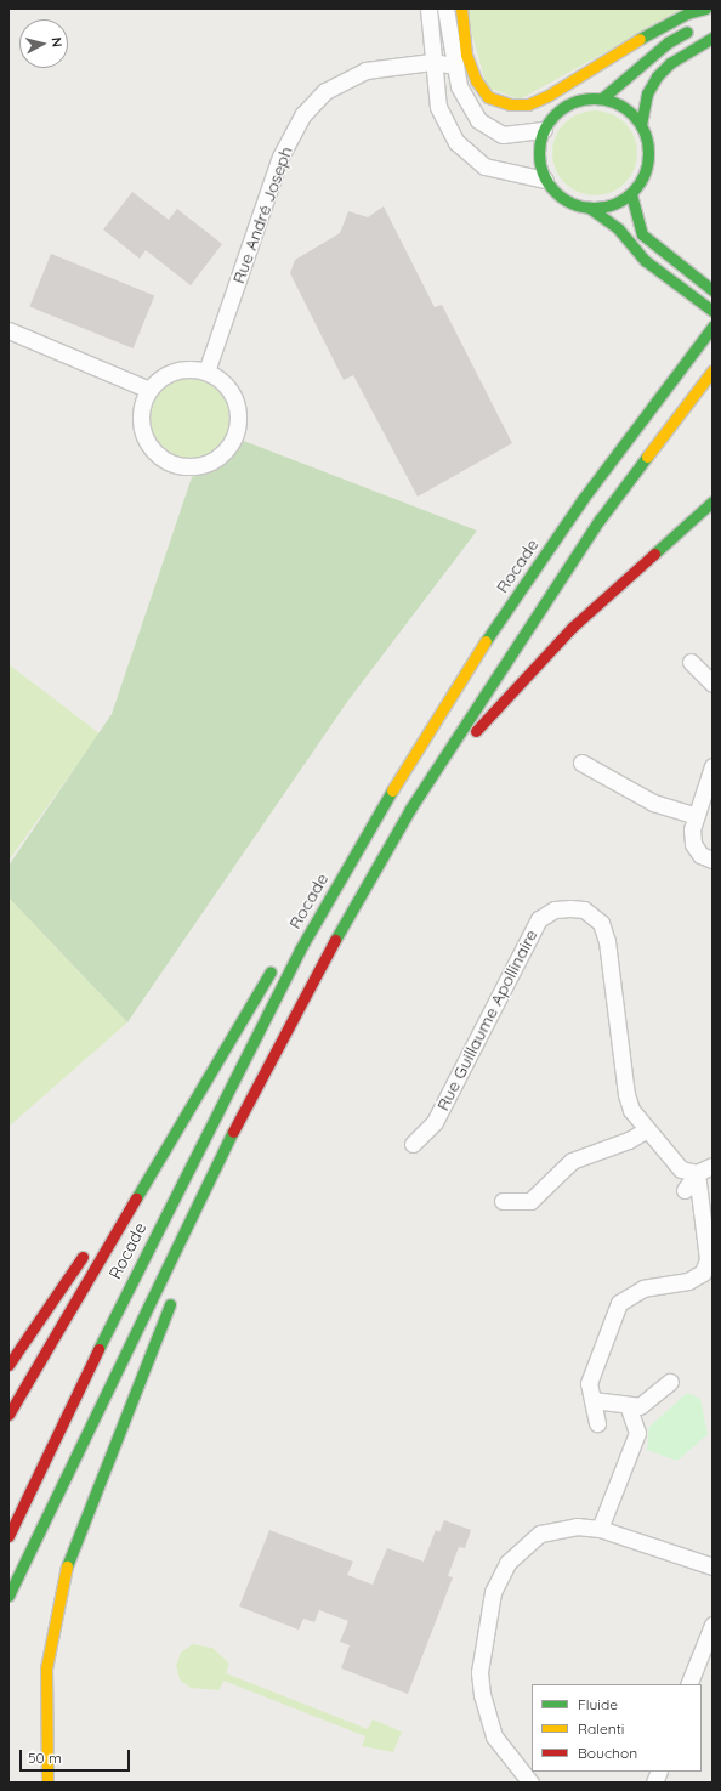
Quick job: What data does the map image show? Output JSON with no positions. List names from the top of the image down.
{
  "streets": {
    "main road": ["Rocade"],
    "street": ["Rue André Joseph", "Rue Guillaume Apollinaire"]
  },
  "legend": ["Fluide", "Ralenti", "Bouchon"],
  "scale_bar": "50 m",
  "north": "right"
}
